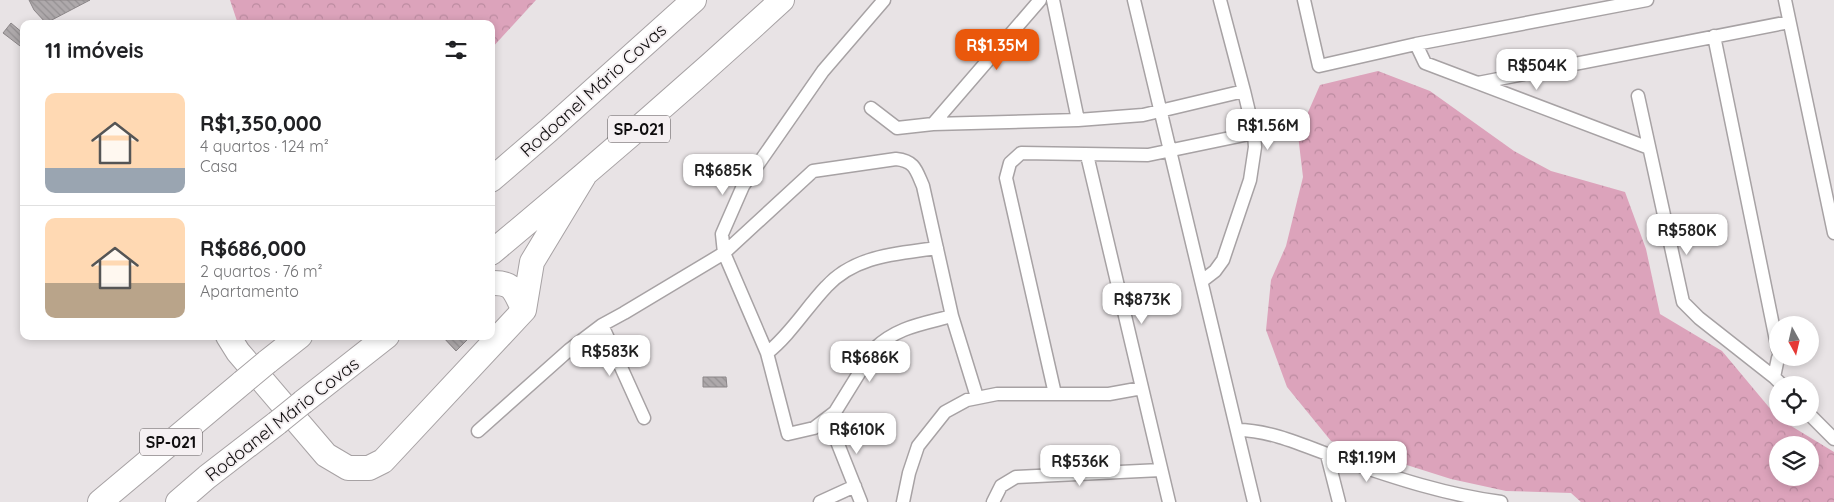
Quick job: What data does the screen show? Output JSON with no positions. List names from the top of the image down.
{
  "streets": {
    "highway": ["Rodoanel Mário Covas", "SP-021"]
  },
  "north": "bottom",
  "page": {
    "heading": "11 imóveis",
    "price": [
      "R$1.35M",
      "R$504K",
      "R$1.56M",
      "R$685K",
      "R$580K",
      "R$873K",
      "R$583K",
      "R$686K",
      "R$610K",
      "R$1.19M",
      "R$536K"
    ],
    "list": [
      {
        "name": "R$1,350,000",
        "note": "4 quartos · 124 m² · Casa"
      },
      {
        "name": "R$686,000",
        "note": "2 quartos · 76 m² · Apartamento"
      }
    ]
  }
}
